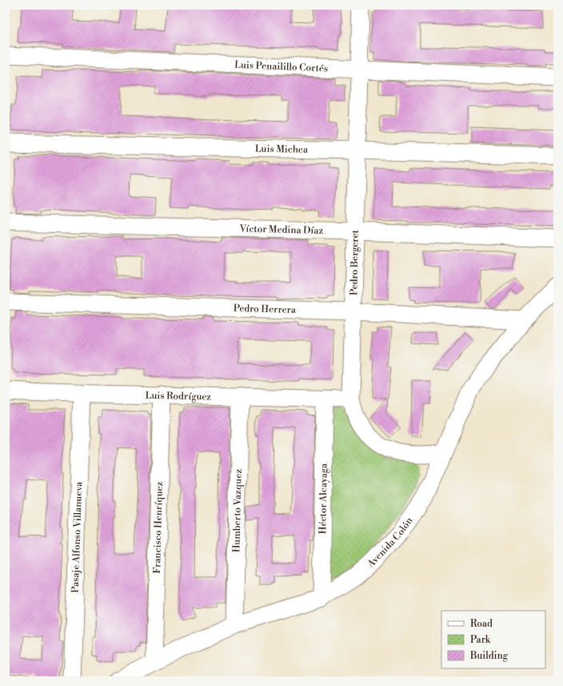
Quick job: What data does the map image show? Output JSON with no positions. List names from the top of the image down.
{
  "streets": {
    "street": [
      "Luis Penailillo Cortés",
      "Luis Michea",
      "Víctor Medina Díaz",
      "Pedro Bergeret",
      "Pedro Herrera",
      "Luis Rodríguez",
      "Héctor Alcayaga",
      "Humberto Vazquez",
      "Francisco Henríquez",
      "Pasaje Alfonso Villanueva",
      "Avenida Colón"
    ]
  },
  "crossings": [
    ["Luis Penailillo Cortés", "Pedro Bergeret"],
    ["Luis Michea", "Pedro Bergeret"],
    ["Víctor Medina Díaz", "Pedro Bergeret"],
    ["Pedro Bergeret", "Pedro Herrera"],
    ["Pedro Bergeret", "Luis Rodríguez"],
    ["Pedro Bergeret", "Avenida Colón"],
    ["Pedro Herrera", "Avenida Colón"],
    ["Luis Rodríguez", "Héctor Alcayaga"],
    ["Luis Rodríguez", "Humberto Vazquez"],
    ["Luis Rodríguez", "Francisco Henríquez"],
    ["Luis Rodríguez", "Pasaje Alfonso Villanueva"],
    ["Héctor Alcayaga", "Avenida Colón"],
    ["Humberto Vazquez", "Avenida Colón"],
    ["Francisco Henríquez", "Avenida Colón"]
  ],
  "legend": ["Road", "Park", "Building"]
}
